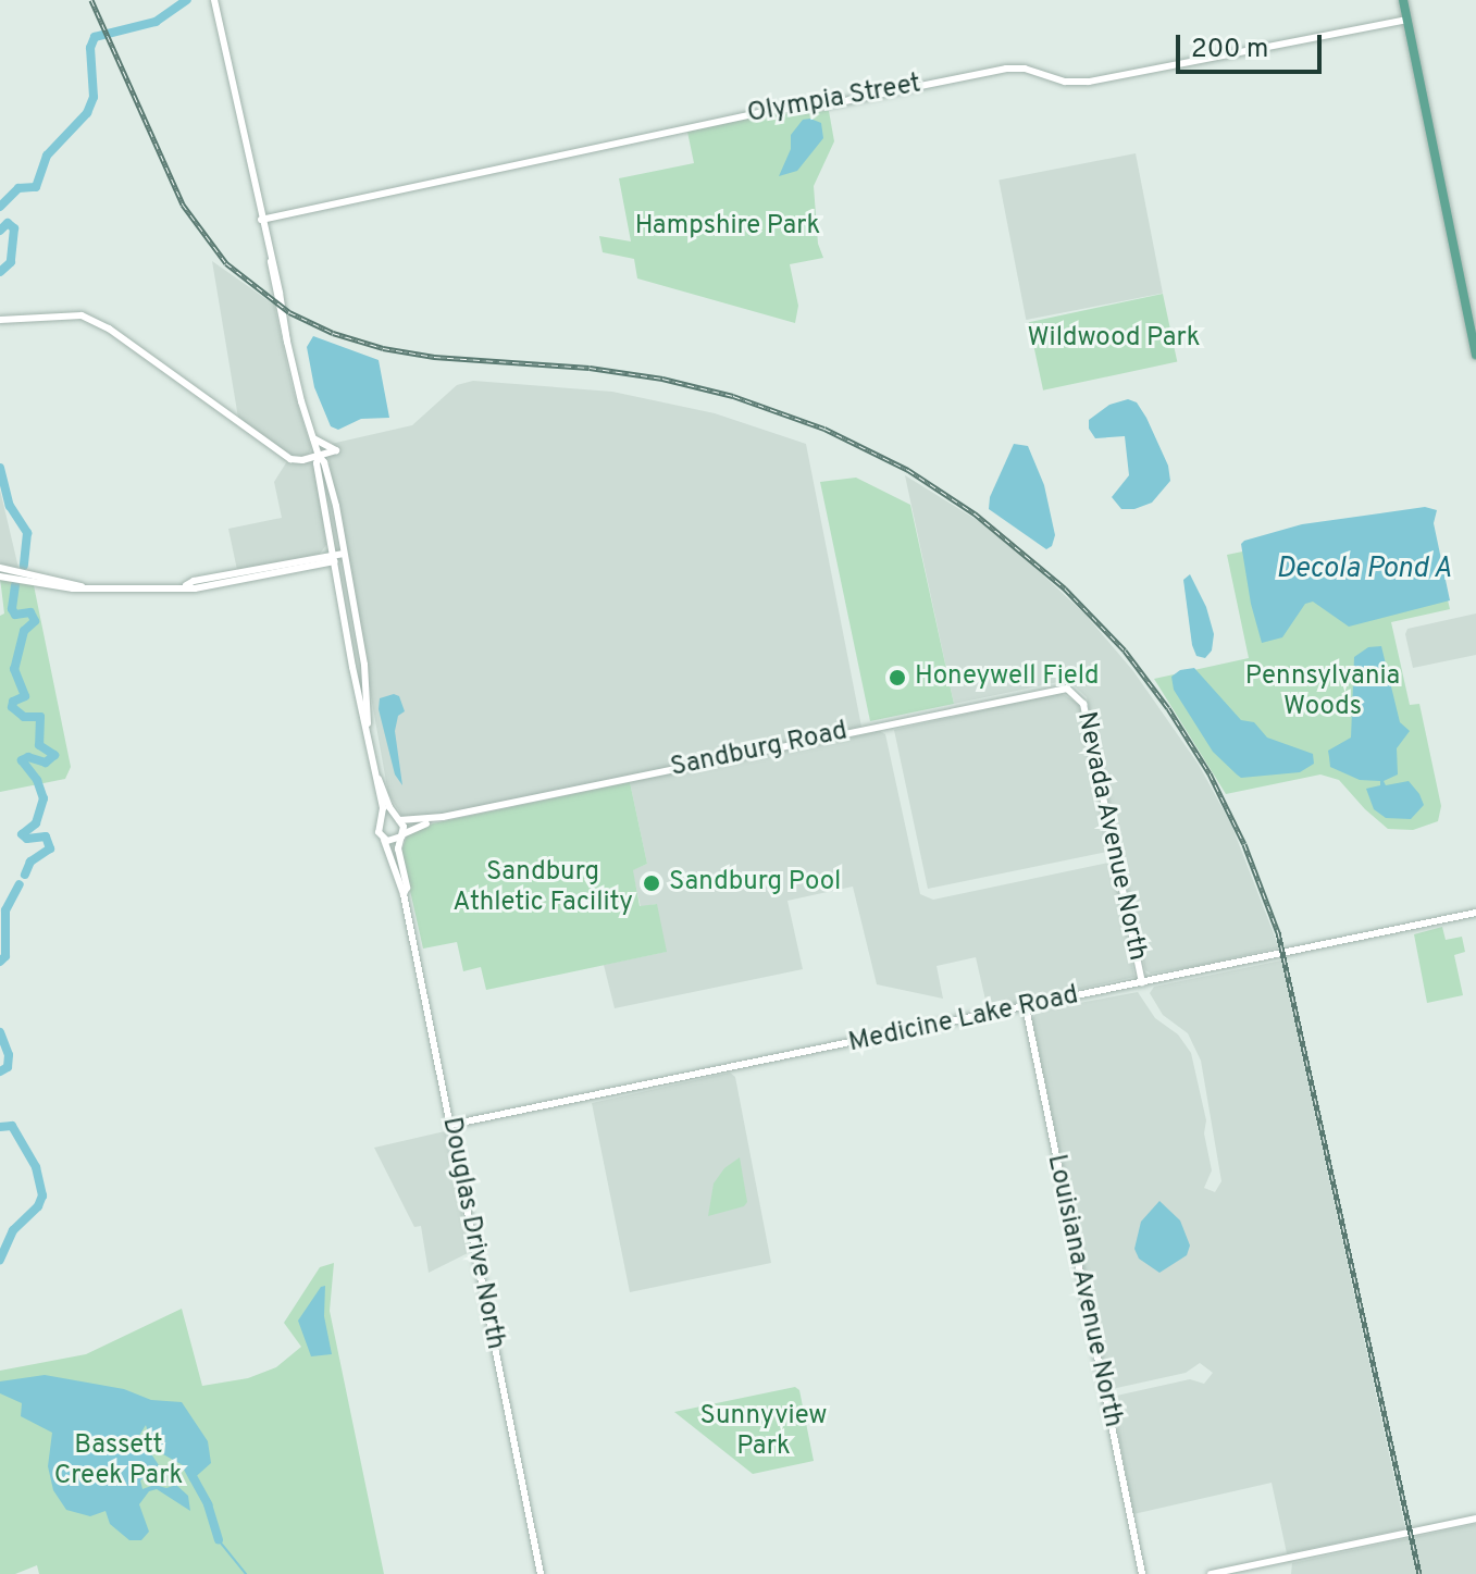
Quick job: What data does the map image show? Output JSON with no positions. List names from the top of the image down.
{
  "streets": {
    "street": [
      "Olympia Street",
      "Sandburg Road",
      "Nevada Avenue North",
      "Medicine Lake Road",
      "Douglas Drive North",
      "Louisiana Avenue North"
    ]
  },
  "crossings": [
    ["Olympia Street", "Douglas Drive North"],
    ["Sandburg Road", "Nevada Avenue North"],
    ["Sandburg Road", "Douglas Drive North"],
    ["Nevada Avenue North", "Medicine Lake Road"],
    ["Medicine Lake Road", "Douglas Drive North"],
    ["Medicine Lake Road", "Louisiana Avenue North"]
  ],
  "water": ["Decola Pond A"],
  "parks": [
    "Hampshire Park",
    "Wildwood Park",
    "Pennsylvania Woods",
    "Sandburg Athletic Facility",
    "Sunnyview Park",
    "Bassett Creek Park"
  ],
  "places": ["Honeywell Field", "Sandburg Pool"],
  "scale_bar": "200 m"
}
